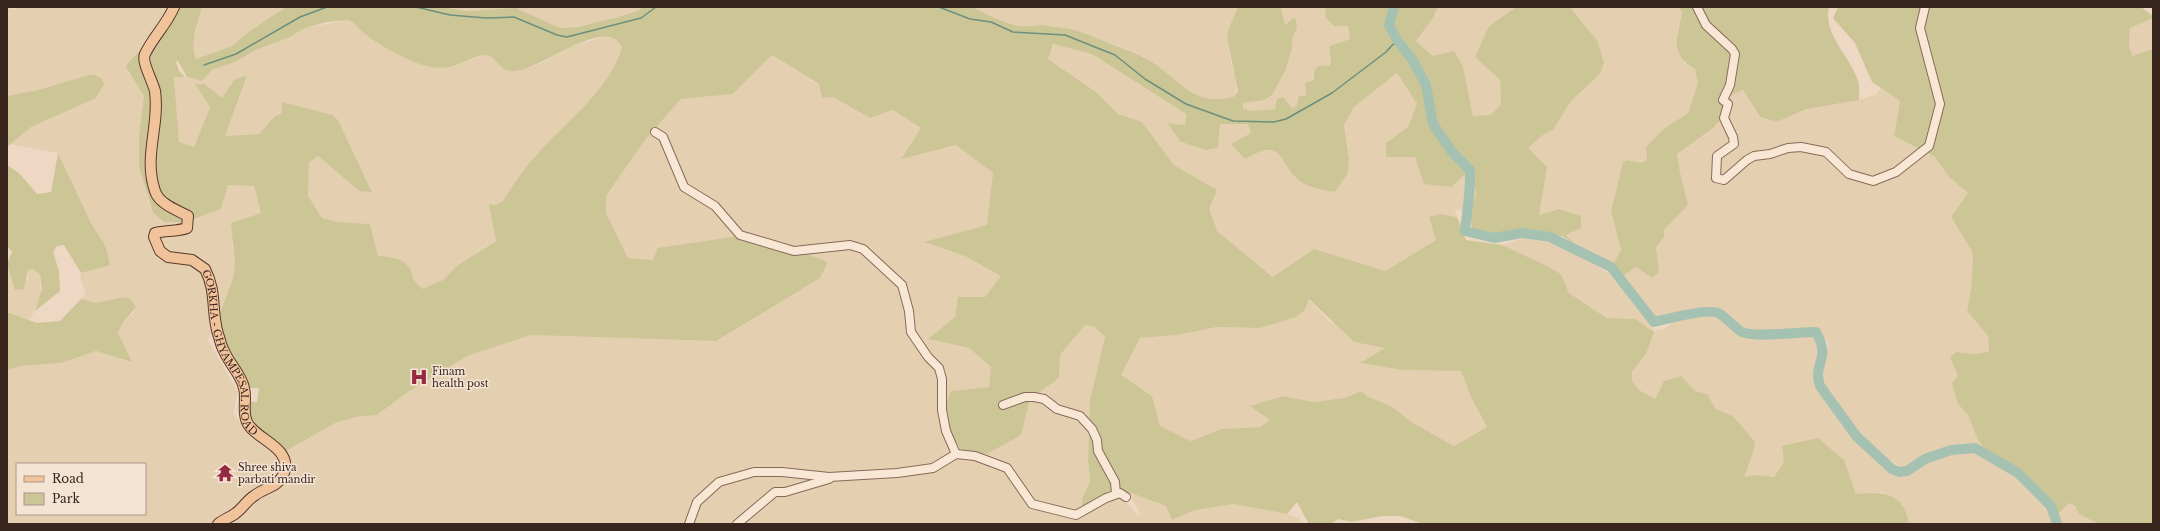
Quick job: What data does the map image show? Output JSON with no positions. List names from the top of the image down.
{
  "streets": {
    "main road": ["GORKHA - GHYAMPESAL ROAD"]
  },
  "places": {
    "hospital": ["Finam health post"],
    "temple": ["Shree shiva parbati mandir"]
  },
  "legend": ["Road", "Park"]
}
